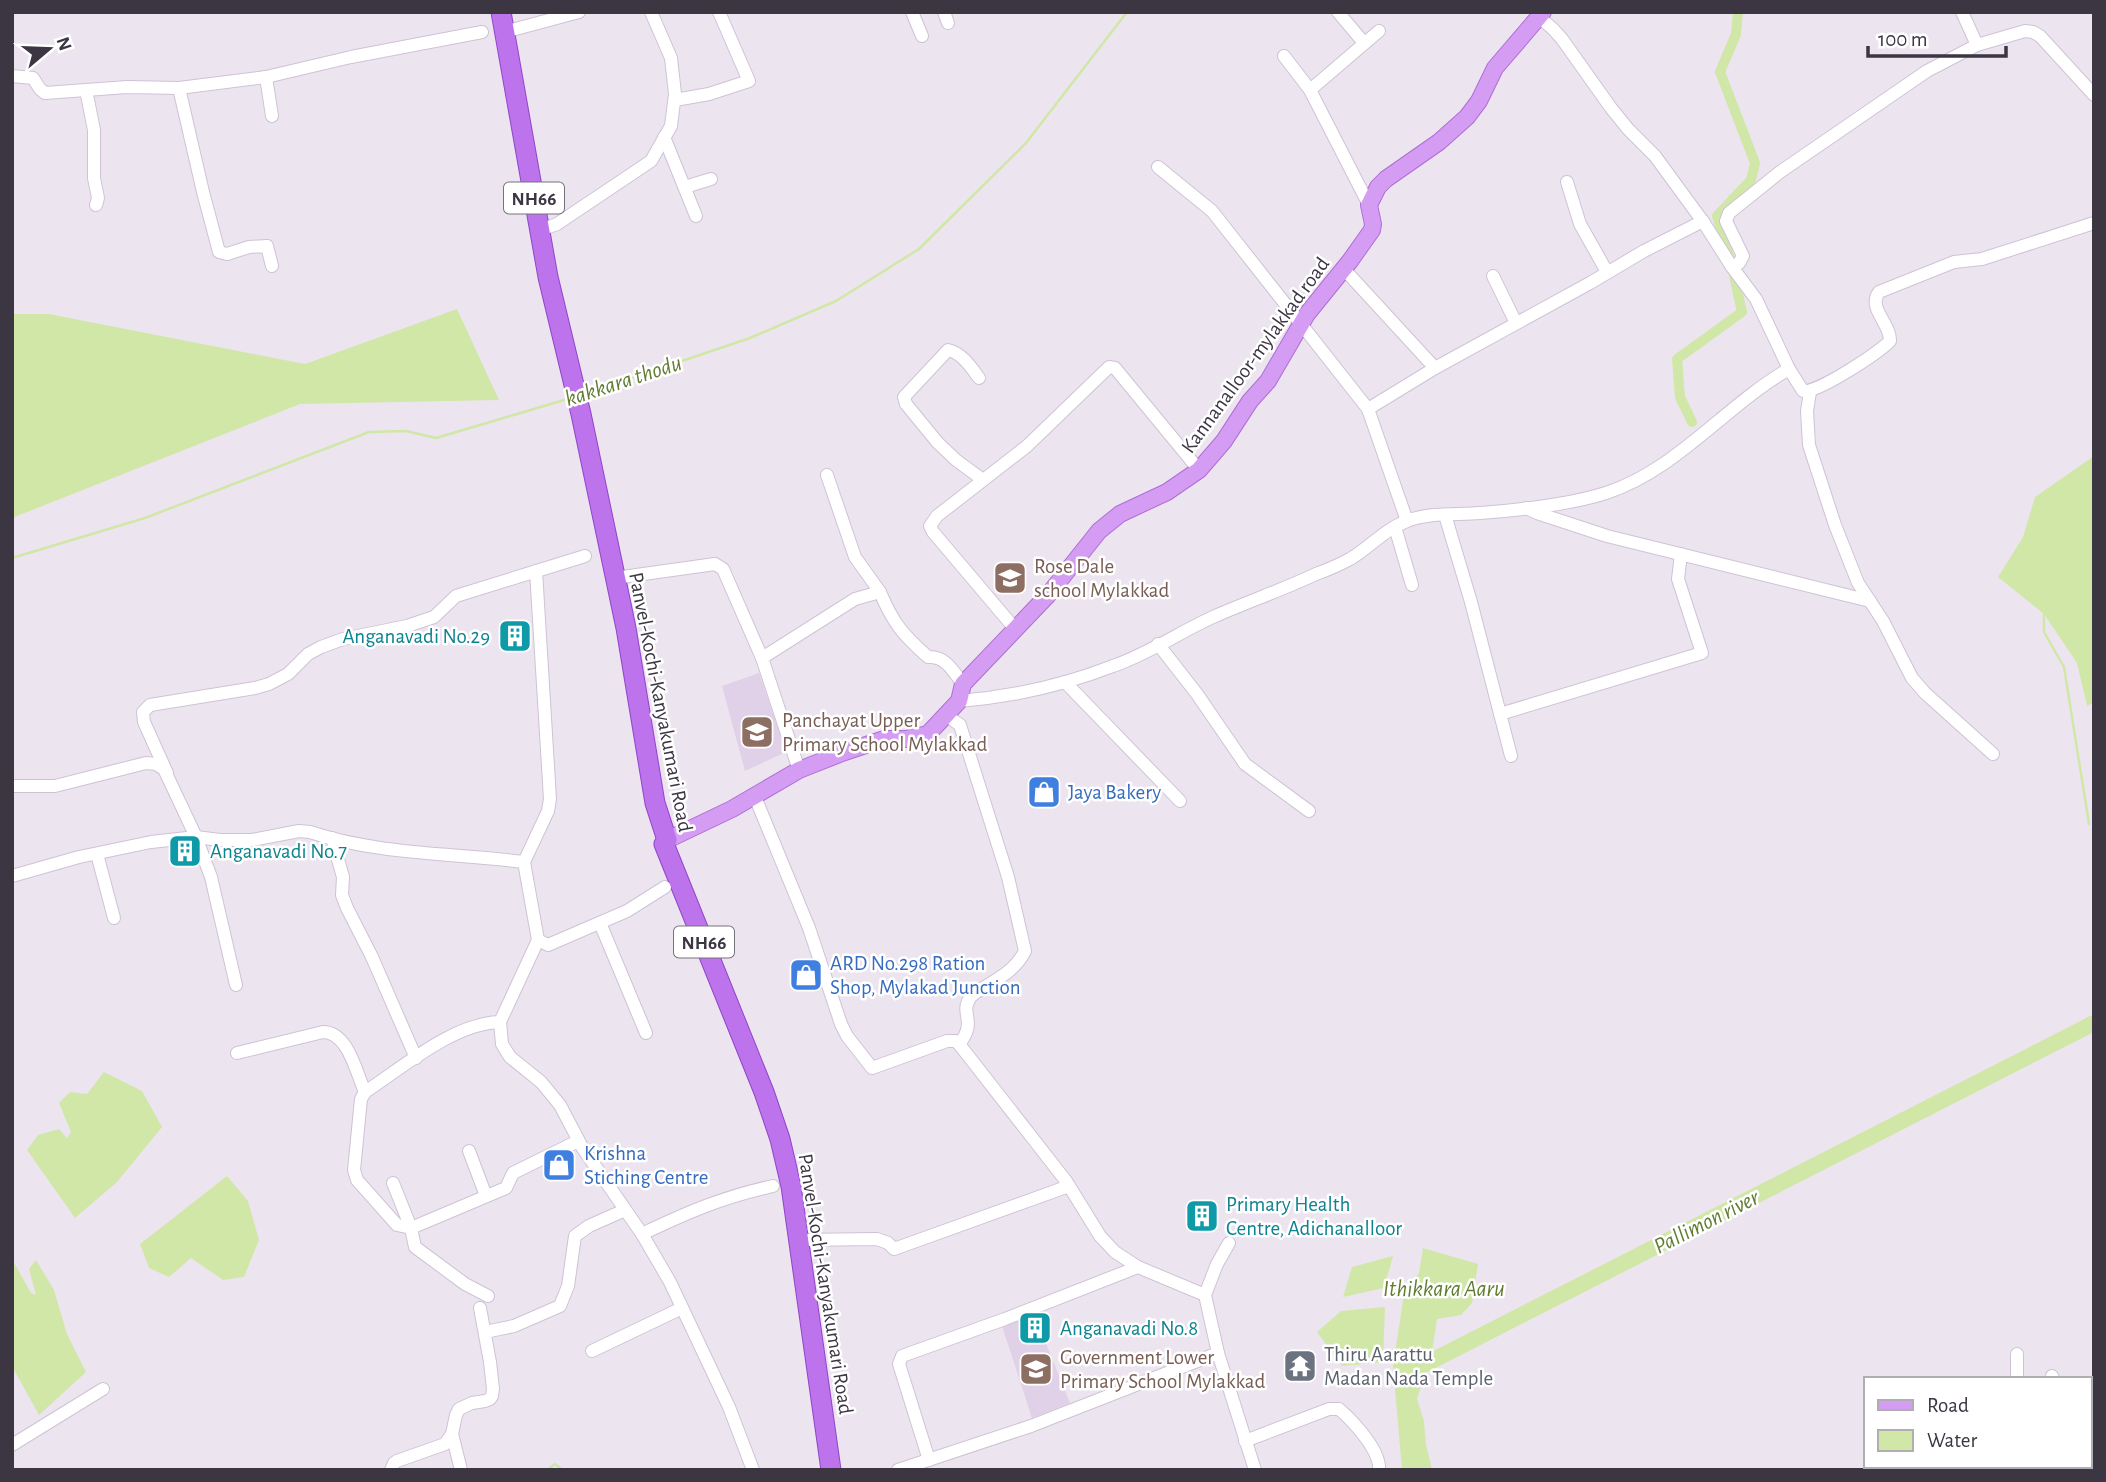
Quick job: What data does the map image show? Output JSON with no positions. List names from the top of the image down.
{
  "streets": {
    "highway": ["NH66", "Panvel-Kochi-Kanyakumari Road"],
    "main road": ["Kannanalloor-mylakkad road"]
  },
  "water": ["kakkara thodu", "Pallimon river", "Ithikkara Aaru"],
  "places": {
    "school or university": ["Rose Dale school Mylakkad", "Panchayat Upper Primary School Mylakkad", "Government Lower Primary School Mylakkad"],
    "building": [
      "Anganavadi No.29",
      "Anganavadi No.7",
      "Primary Health Centre, Adichanalloor",
      "Anganavadi No.8"
    ],
    "shop": ["Jaya Bakery", "ARD No.298 Ration Shop, Mylakad Junction", "Krishna Stiching Centre"],
    "temple": ["Thiru Aarattu Madan Nada Temple"]
  },
  "legend": ["Road", "Water"],
  "scale_bar": "100 m",
  "north": "right"
}
